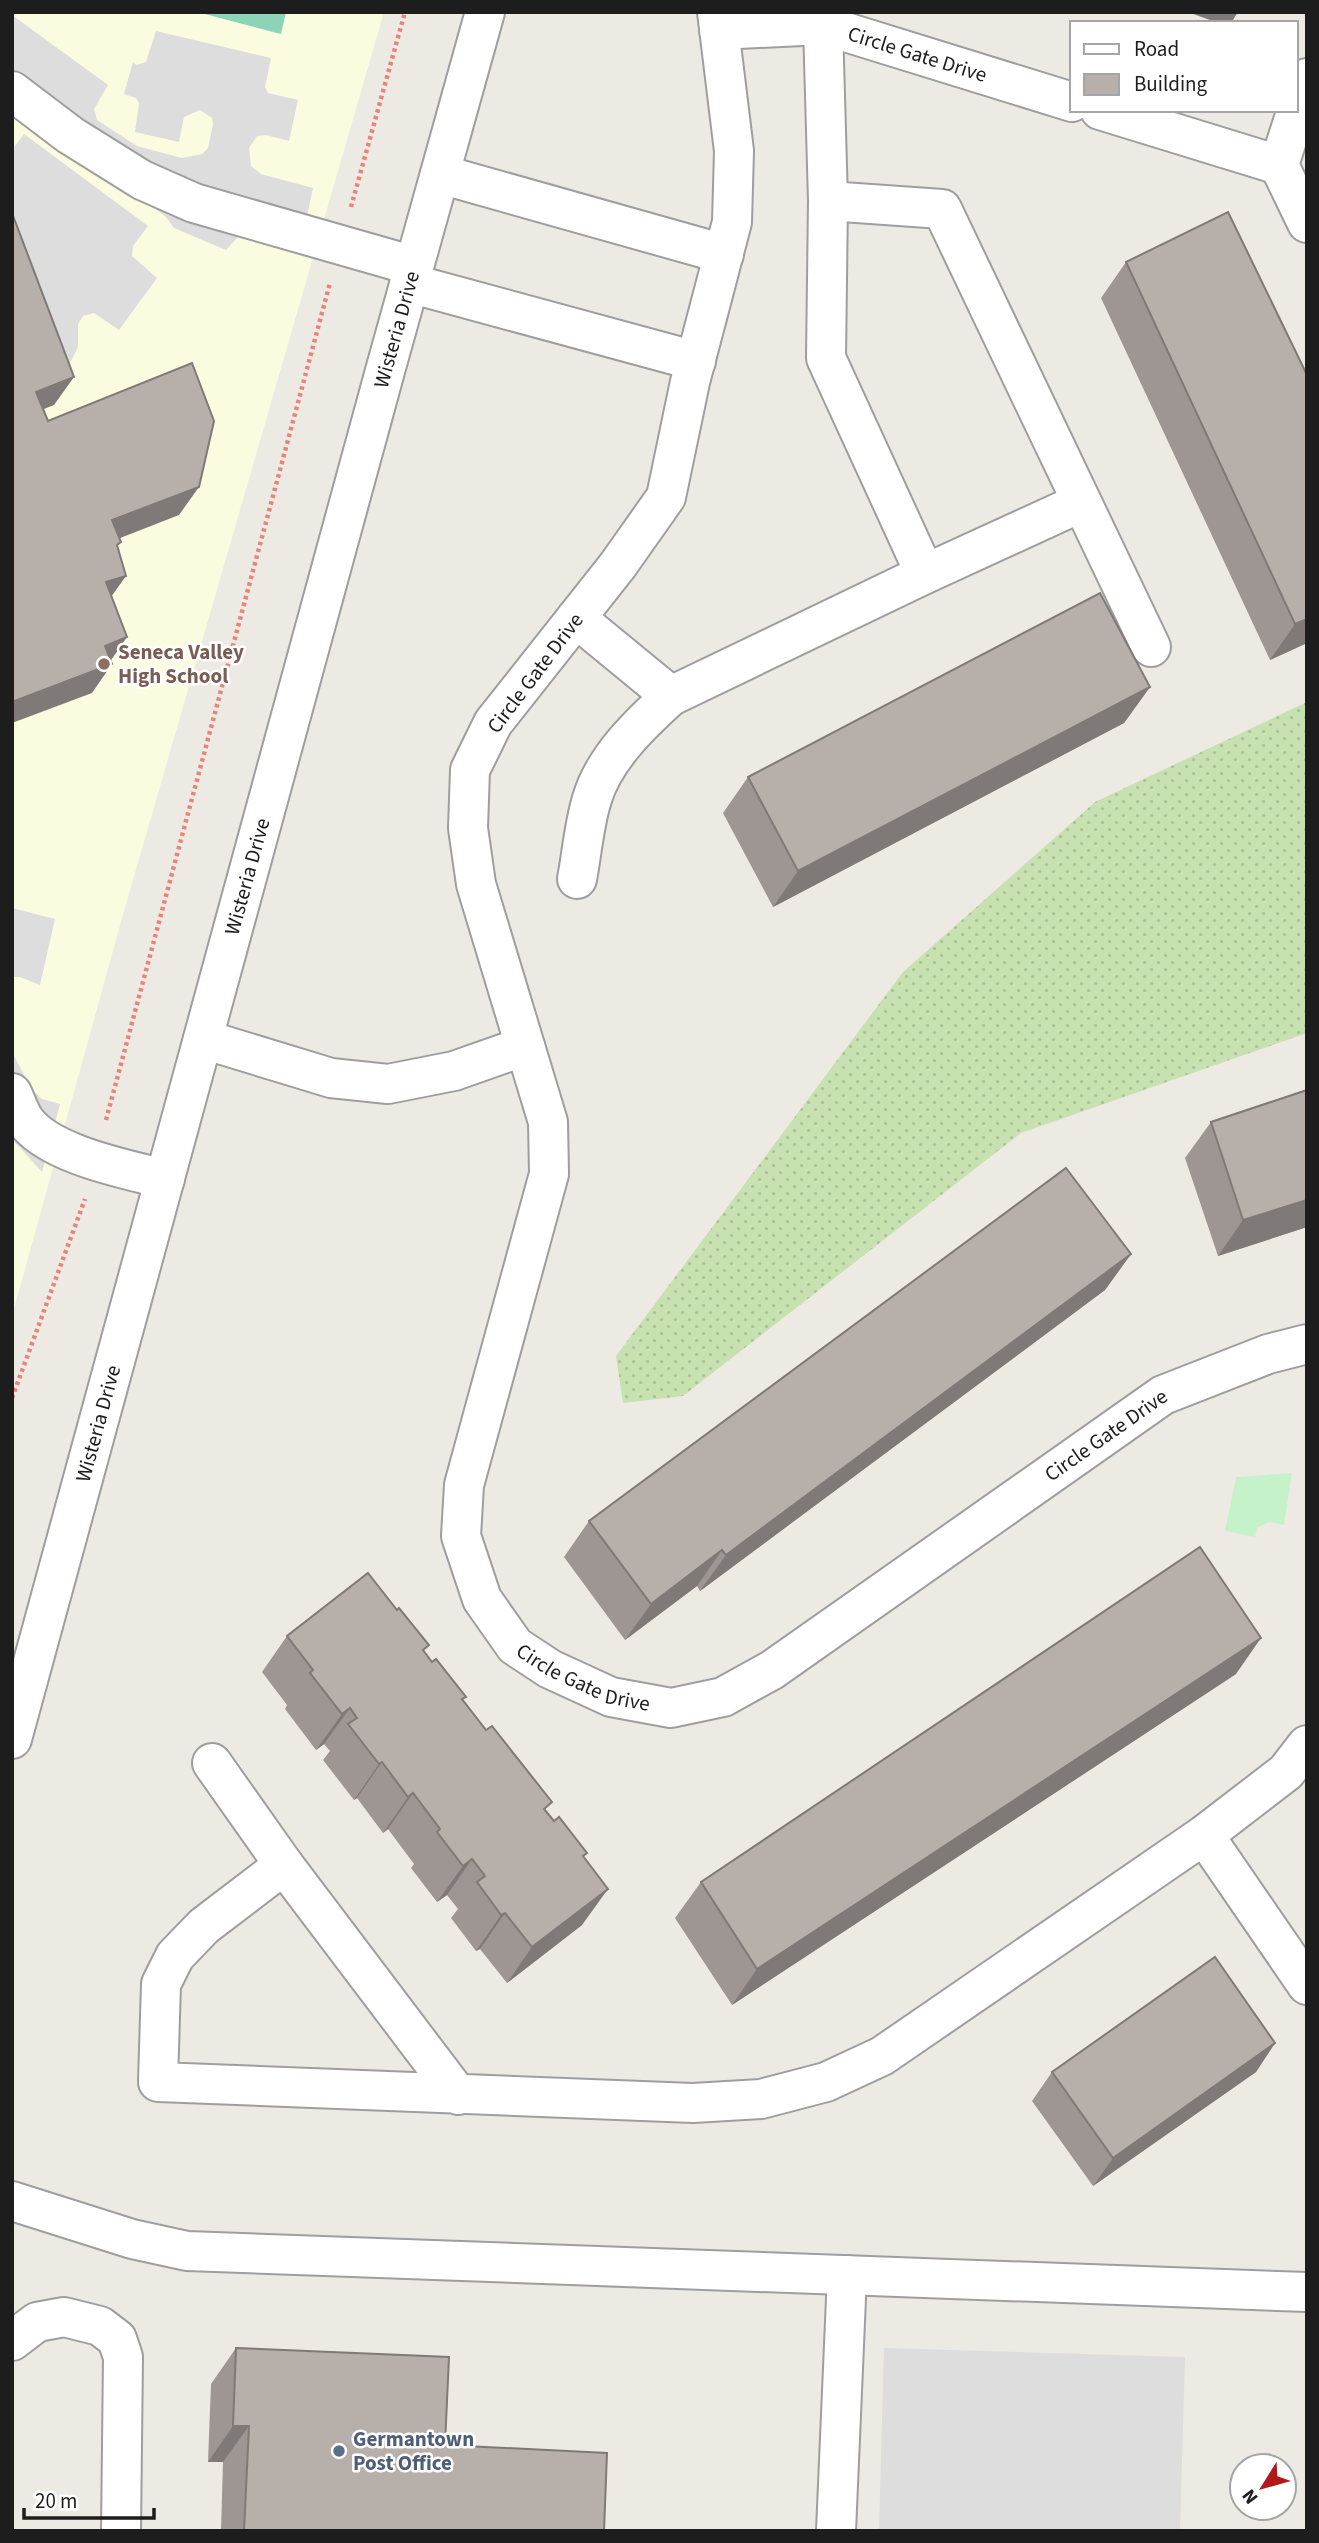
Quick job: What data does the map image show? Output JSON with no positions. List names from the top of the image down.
{
  "streets": {
    "street": ["Circle Gate Drive", "Wisteria Drive"]
  },
  "places": ["Seneca Valley High School", "Germantown Post Office"],
  "legend": ["Road", "Building"],
  "scale_bar": "20 m",
  "north": "bottom left"
}
